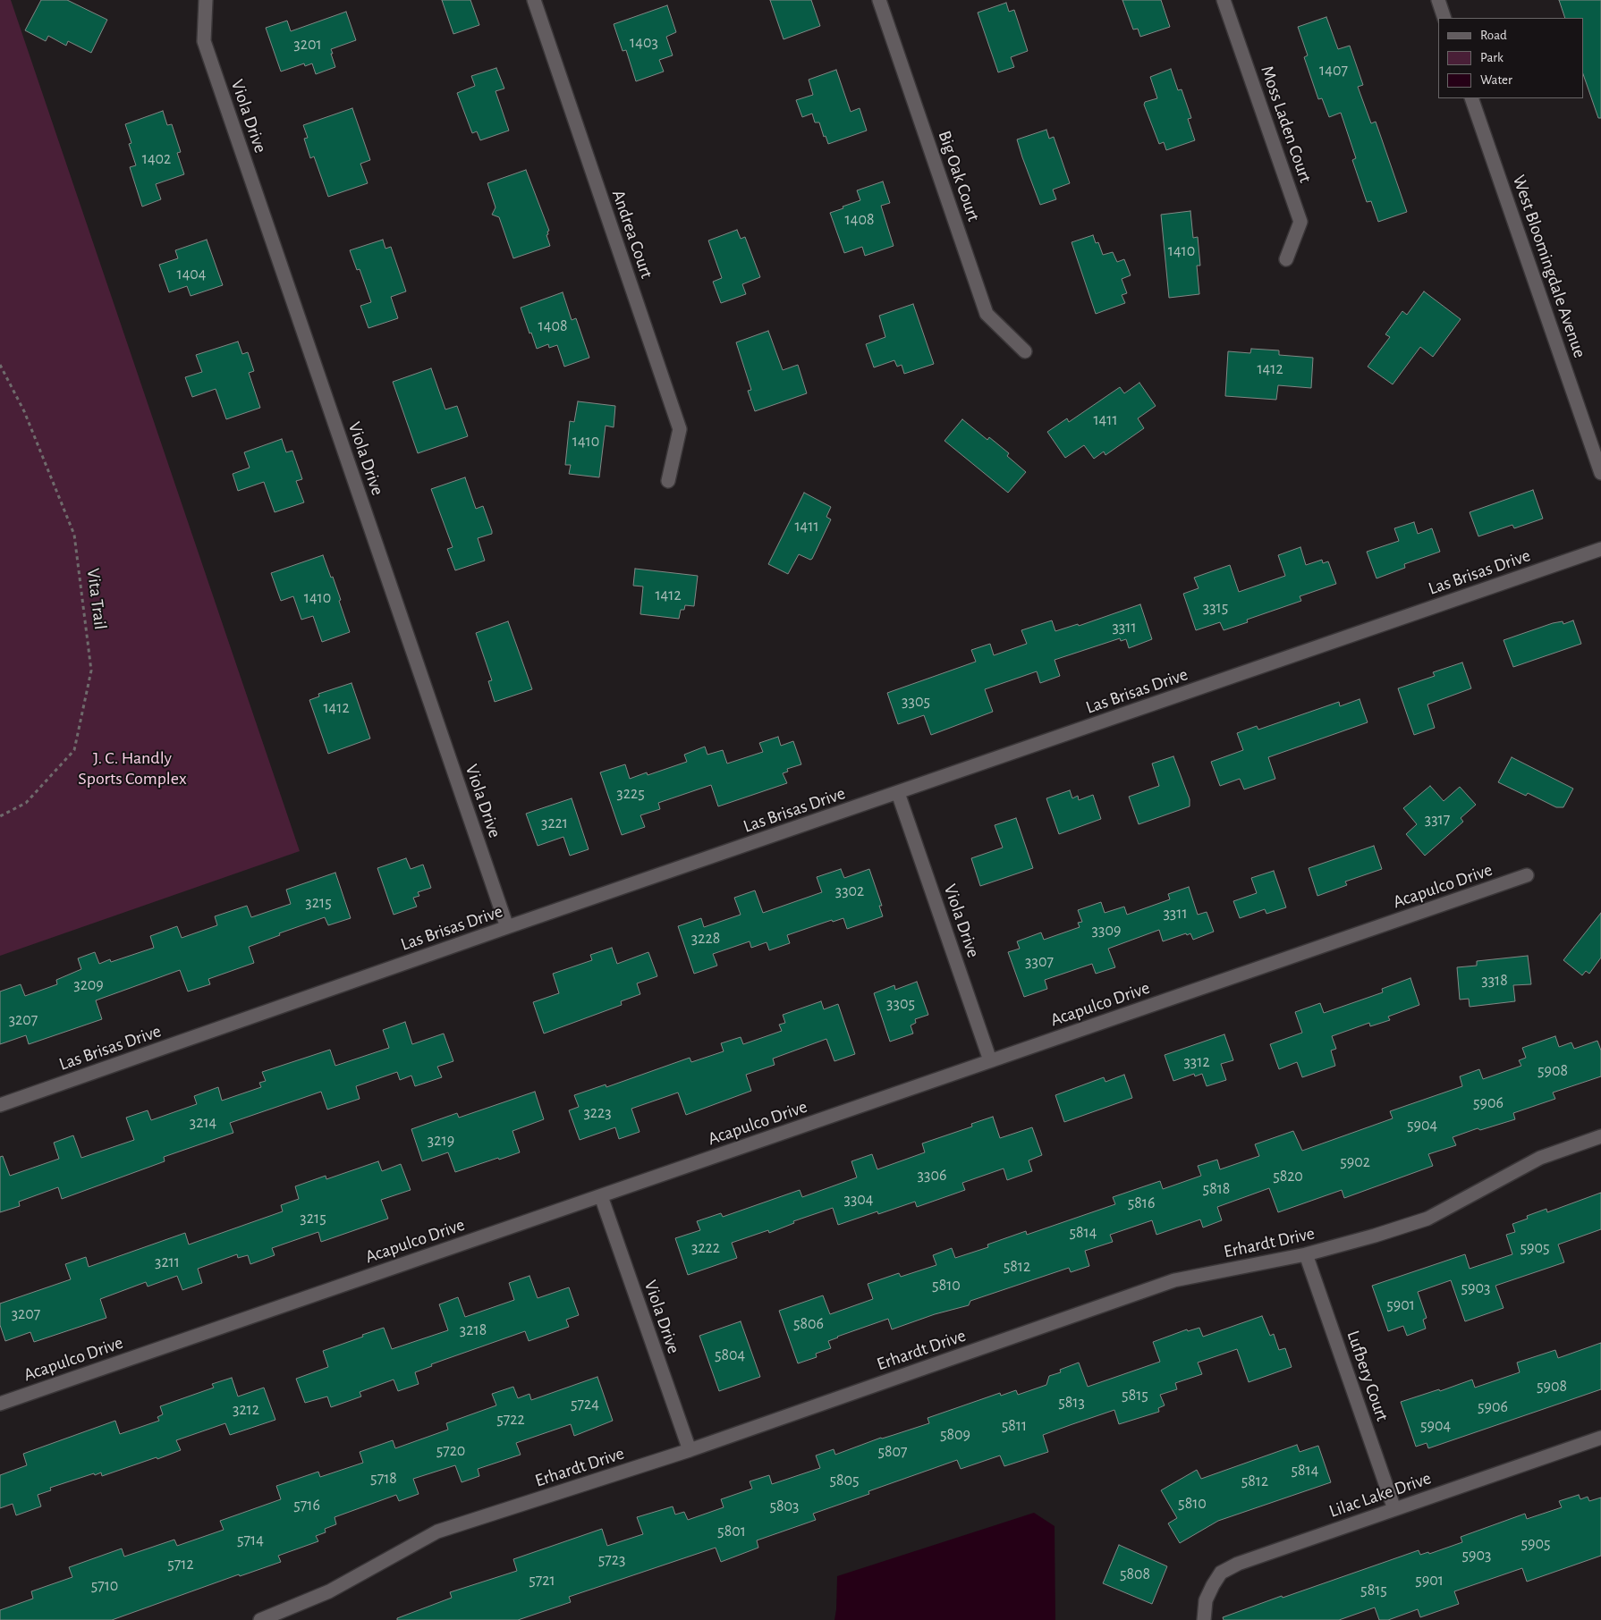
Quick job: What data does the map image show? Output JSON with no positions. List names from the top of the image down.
{
  "streets": {
    "street": [
      "Viola Drive",
      "Moss Laden Court",
      "Big Oak Court",
      "Andrea Court",
      "West Bloomingdale Avenue",
      "Las Brisas Drive",
      "Acapulco Drive",
      "Erhardt Drive",
      "Lufbery Court",
      "Lilac Lake Drive"
    ],
    "path": ["Vita Trail"]
  },
  "crossings": [
    ["Viola Drive", "Las Brisas Drive"],
    ["Viola Drive", "Acapulco Drive"],
    ["Viola Drive", "Erhardt Drive"],
    ["Erhardt Drive", "Lufbery Court"],
    ["Lufbery Court", "Lilac Lake Drive"]
  ],
  "parks": ["J. C. Handly Sports Complex"],
  "house_numbers": [
    "1403",
    "3201",
    "1407",
    "1402",
    "1408",
    "1410",
    "1404",
    "1408",
    "1412",
    "1411",
    "1410",
    "1411",
    "1412",
    "1410",
    "3315",
    "3311",
    "3305",
    "1412",
    "3225",
    "3317",
    "3221",
    "3302",
    "3215",
    "3311",
    "3309",
    "3228",
    "3307",
    "3318",
    "3209",
    "3305",
    "3207",
    "3312",
    "5908",
    "5906",
    "3223",
    "3214",
    "5904",
    "3219",
    "5902",
    "3306",
    "5820",
    "5818",
    "3304",
    "5816",
    "3215",
    "5814",
    "3222",
    "5905",
    "3211",
    "5812",
    "5810",
    "5903",
    "5901",
    "3207",
    "5806",
    "3218",
    "5804",
    "5908",
    "5815",
    "5813",
    "5724",
    "5906",
    "3212",
    "5722",
    "5811",
    "5904",
    "5809",
    "5720",
    "5807",
    "5814",
    "5718",
    "5805",
    "5812",
    "5810",
    "5716",
    "5803",
    "5801",
    "5714",
    "5905",
    "5903",
    "5723",
    "5712",
    "5808",
    "5721",
    "5901",
    "5710",
    "5815"
  ],
  "legend": ["Road", "Park", "Water"]
}
